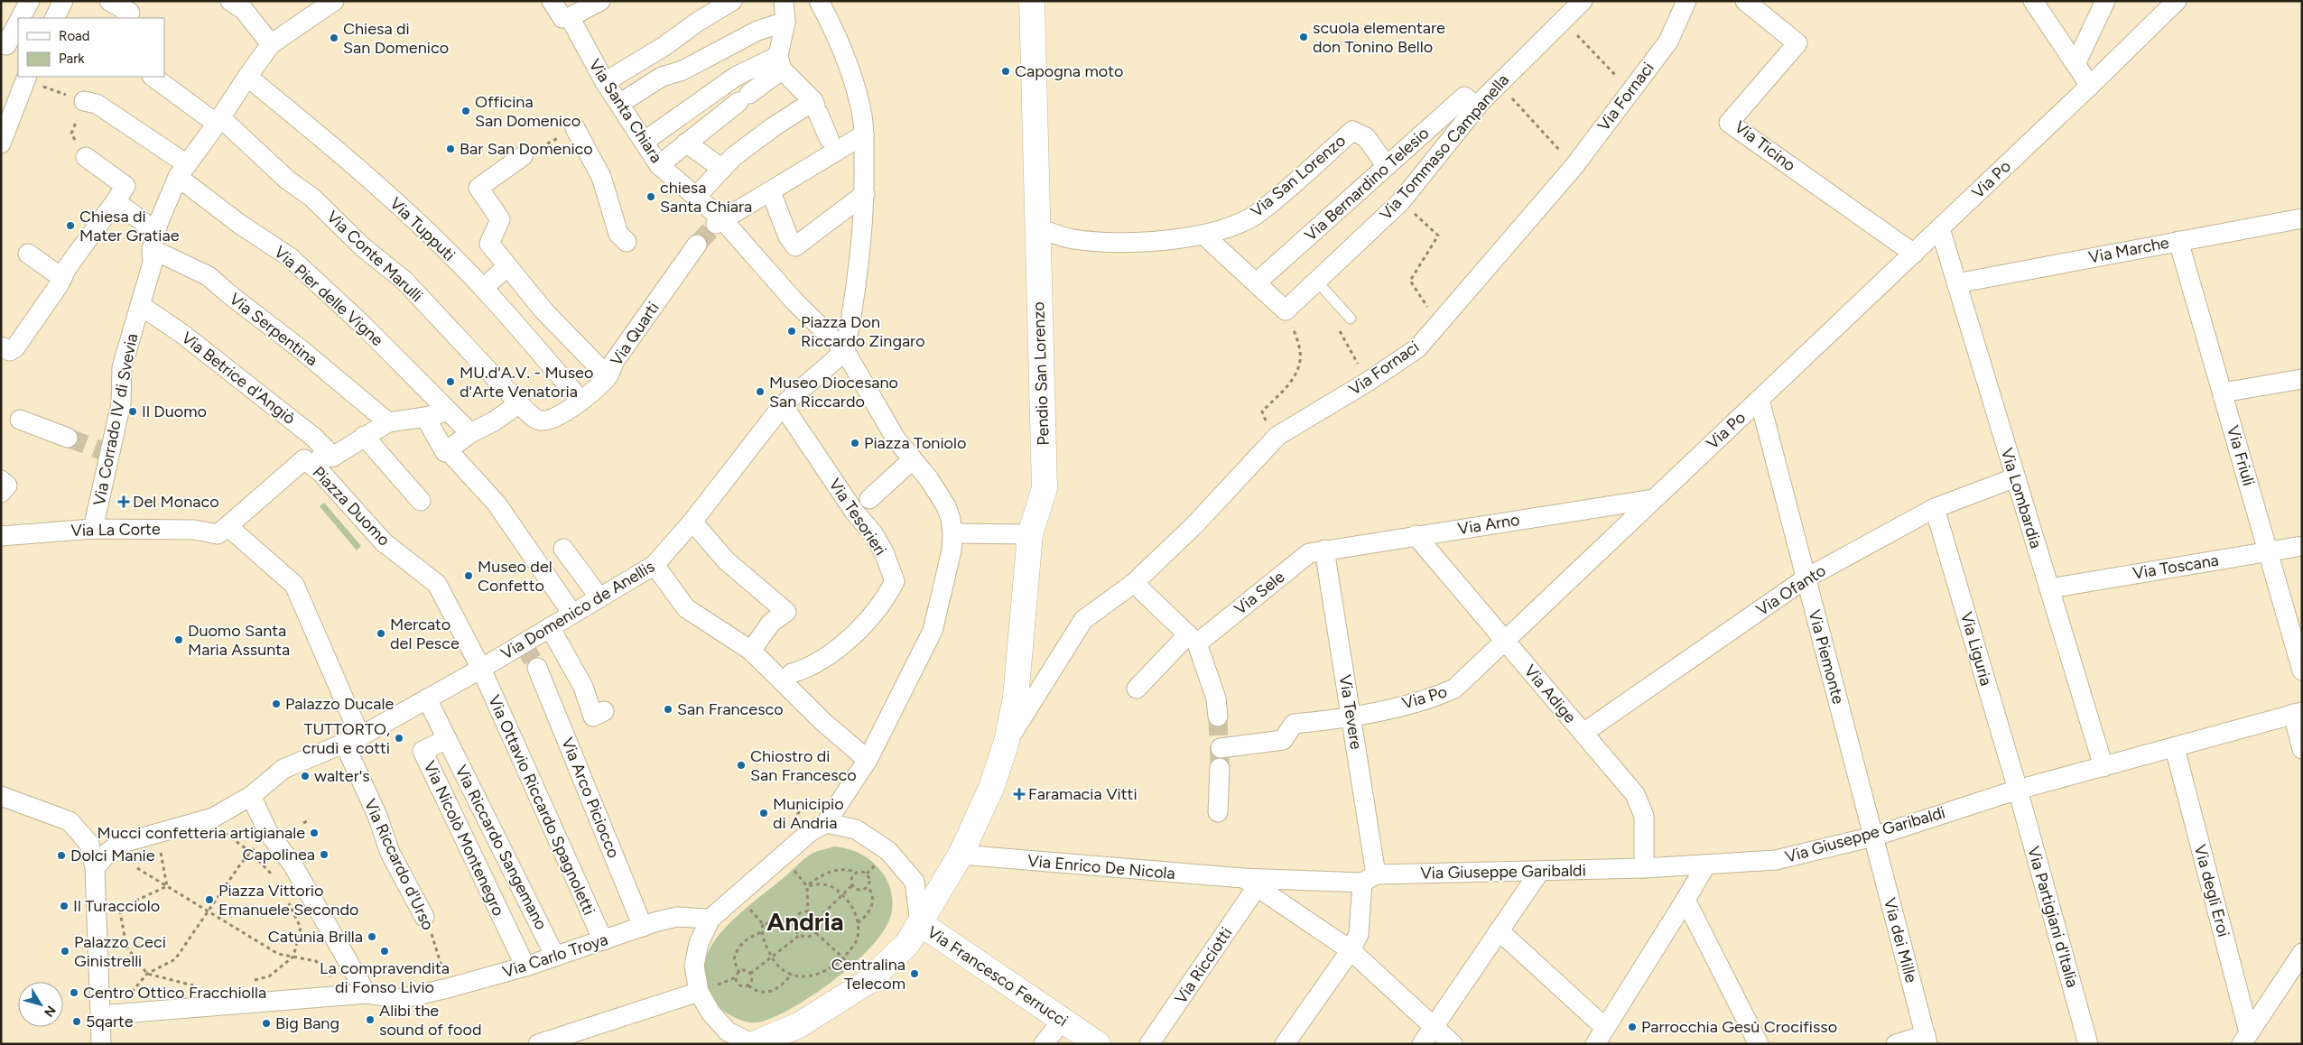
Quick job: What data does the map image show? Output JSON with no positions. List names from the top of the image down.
{
  "streets": {
    "street": [
      "Via Fornaci",
      "Via Santa Chiara",
      "Via Ticino",
      "Via Tommaso Campanella",
      "Via San Lorenzo",
      "Via Po",
      "Via Bernardino Telesio",
      "Via Tupputi",
      "Via Marche",
      "Via Conte Marulli",
      "Via Pier delle Vigne",
      "Via Serpentina",
      "Via Quarti",
      "Pendio San Lorenzo",
      "Via Betrice d'Angiò",
      "Via Corrado IV di Svevia",
      "Via Friuli",
      "Via Lombardia",
      "Piazza Duomo",
      "Via Tesorieri",
      "Via Arno",
      "Via La Corte",
      "Via Toscana",
      "Via Ofanto",
      "Via Sele",
      "Via Domenico de Anellis",
      "Via Liguria",
      "Via Piemonte",
      "Via Adige",
      "Via Tevere",
      "Via Arco Piciocco",
      "Via Ottavio Riccardo Spagnoletti",
      "Via Giuseppe Garibaldi",
      "Via Nicolò Montenegro",
      "Via Riccardo Sangemano",
      "Via Riccardo d'Urso",
      "Via Enrico De Nicola",
      "Via degli Eroi",
      "Via Partigiani d'Italia",
      "Via dei Mille",
      "Via Carlo Troya",
      "Via Ricciotti",
      "Via Francesco Ferrucci"
    ]
  },
  "crossings": [
    ["Via Fornaci", "Pendio San Lorenzo"],
    ["Via Santa Chiara", "Via Domenico de Anellis"],
    ["Via Ticino", "Via Po"],
    ["Via Tommaso Campanella", "Via Bernardino Telesio"],
    ["Via San Lorenzo", "Via Bernardino Telesio"],
    ["Via San Lorenzo", "Pendio San Lorenzo"],
    ["Via Po", "Via Lombardia"],
    ["Via Po", "Via Arno"],
    ["Via Po", "Via Piemonte"],
    ["Via Po", "Via Adige"],
    ["Via Po", "Via Tevere"],
    ["Via Tupputi", "Via Quarti"],
    ["Via Tupputi", "Via Corrado IV di Svevia"],
    ["Via Marche", "Via Friuli"],
    ["Via Marche", "Via Lombardia"],
    ["Via Conte Marulli", "Via Quarti"],
    ["Via Conte Marulli", "Via Corrado IV di Svevia"],
    ["Via Pier delle Vigne", "Via Corrado IV di Svevia"],
    ["Via Serpentina", "Via Corrado IV di Svevia"],
    ["Pendio San Lorenzo", "Via Enrico De Nicola"],
    ["Pendio San Lorenzo", "Via Francesco Ferrucci"],
    ["Via Betrice d'Angiò", "Via Corrado IV di Svevia"],
    ["Via Corrado IV di Svevia", "Via La Corte"],
    ["Via Friuli", "Via Toscana"],
    ["Via Lombardia", "Via Toscana"],
    ["Via Lombardia", "Via Ofanto"],
    ["Via Lombardia", "Via Giuseppe Garibaldi"],
    ["Piazza Duomo", "Via La Corte"],
    ["Piazza Duomo", "Via Domenico de Anellis"],
    ["Piazza Duomo", "Via Ottavio Riccardo Spagnoletti"],
    ["Piazza Duomo", "Via Riccardo d'Urso"],
    ["Via Tesorieri", "Via Domenico de Anellis"],
    ["Via Arno", "Via Sele"],
    ["Via Arno", "Via Adige"],
    ["Via Arno", "Via Tevere"],
    ["Via La Corte", "Via Riccardo d'Urso"],
    ["Via Ofanto", "Via Liguria"],
    ["Via Ofanto", "Via Piemonte"],
    ["Via Ofanto", "Via Adige"],
    ["Via Sele", "Via Tevere"],
    ["Via Domenico de Anellis", "Via Ottavio Riccardo Spagnoletti"],
    ["Via Domenico de Anellis", "Via Nicolò Montenegro"],
    ["Via Domenico de Anellis", "Via Riccardo d'Urso"],
    ["Via Liguria", "Via Giuseppe Garibaldi"],
    ["Via Liguria", "Via Partigiani d'Italia"],
    ["Via Piemonte", "Via Giuseppe Garibaldi"],
    ["Via Piemonte", "Via dei Mille"],
    ["Via Adige", "Via Giuseppe Garibaldi"],
    ["Via Tevere", "Via Giuseppe Garibaldi"],
    ["Via Tevere", "Via Enrico De Nicola"],
    ["Via Arco Piciocco", "Via Carlo Troya"],
    ["Via Ottavio Riccardo Spagnoletti", "Via Carlo Troya"],
    ["Via Giuseppe Garibaldi", "Via Enrico De Nicola"],
    ["Via Giuseppe Garibaldi", "Via degli Eroi"],
    ["Via Giuseppe Garibaldi", "Via Partigiani d'Italia"],
    ["Via Giuseppe Garibaldi", "Via dei Mille"],
    ["Via Nicolò Montenegro", "Via Riccardo Sangemano"],
    ["Via Nicolò Montenegro", "Via Carlo Troya"],
    ["Via Riccardo Sangemano", "Via Carlo Troya"],
    ["Via Riccardo d'Urso", "Via Carlo Troya"],
    ["Via Enrico De Nicola", "Via Ricciotti"]
  ],
  "districts": ["Andria"],
  "places": {
    "other": [
      "scuola elementare don Tonino Bello",
      "Chiesa di San Domenico",
      "Capogna moto",
      "Officina San Domenico",
      "Bar San Domenico",
      "chiesa Santa Chiara",
      "Chiesa di Mater Gratiae",
      "Piazza Don Riccardo Zingaro",
      "MU.d'A.V. - Museo d'Arte Venatoria",
      "Museo Diocesano San Riccardo",
      "Il Duomo",
      "Piazza Toniolo",
      "Museo del Confetto",
      "Mercato del Pesce",
      "Duomo Santa Maria Assunta",
      "Palazzo Ducale",
      "San Francesco",
      "TUTTORTO, crudi e cotti",
      "Chiostro di San Francesco",
      "walter's",
      "Municipio di Andria",
      "Mucci confetteria artigianale",
      "Capolinea",
      "Dolci Manie",
      "Piazza Vittorio Emanuele Secondo",
      "Il Turacciolo",
      "Catunia Brilla",
      "Palazzo Ceci Ginistrelli",
      "La compravendita di Fonso Livio",
      "Centralina Telecom",
      "Centro Ottico Fracchiolla",
      "Alibi the sound of food",
      "5qarte",
      "Big Bang",
      "Parrocchia Gesù Crocifisso"
    ],
    "health": ["Del Monaco", "Faramacia Vitti"]
  },
  "legend": ["Road", "Park"],
  "north": "bottom right"
}
